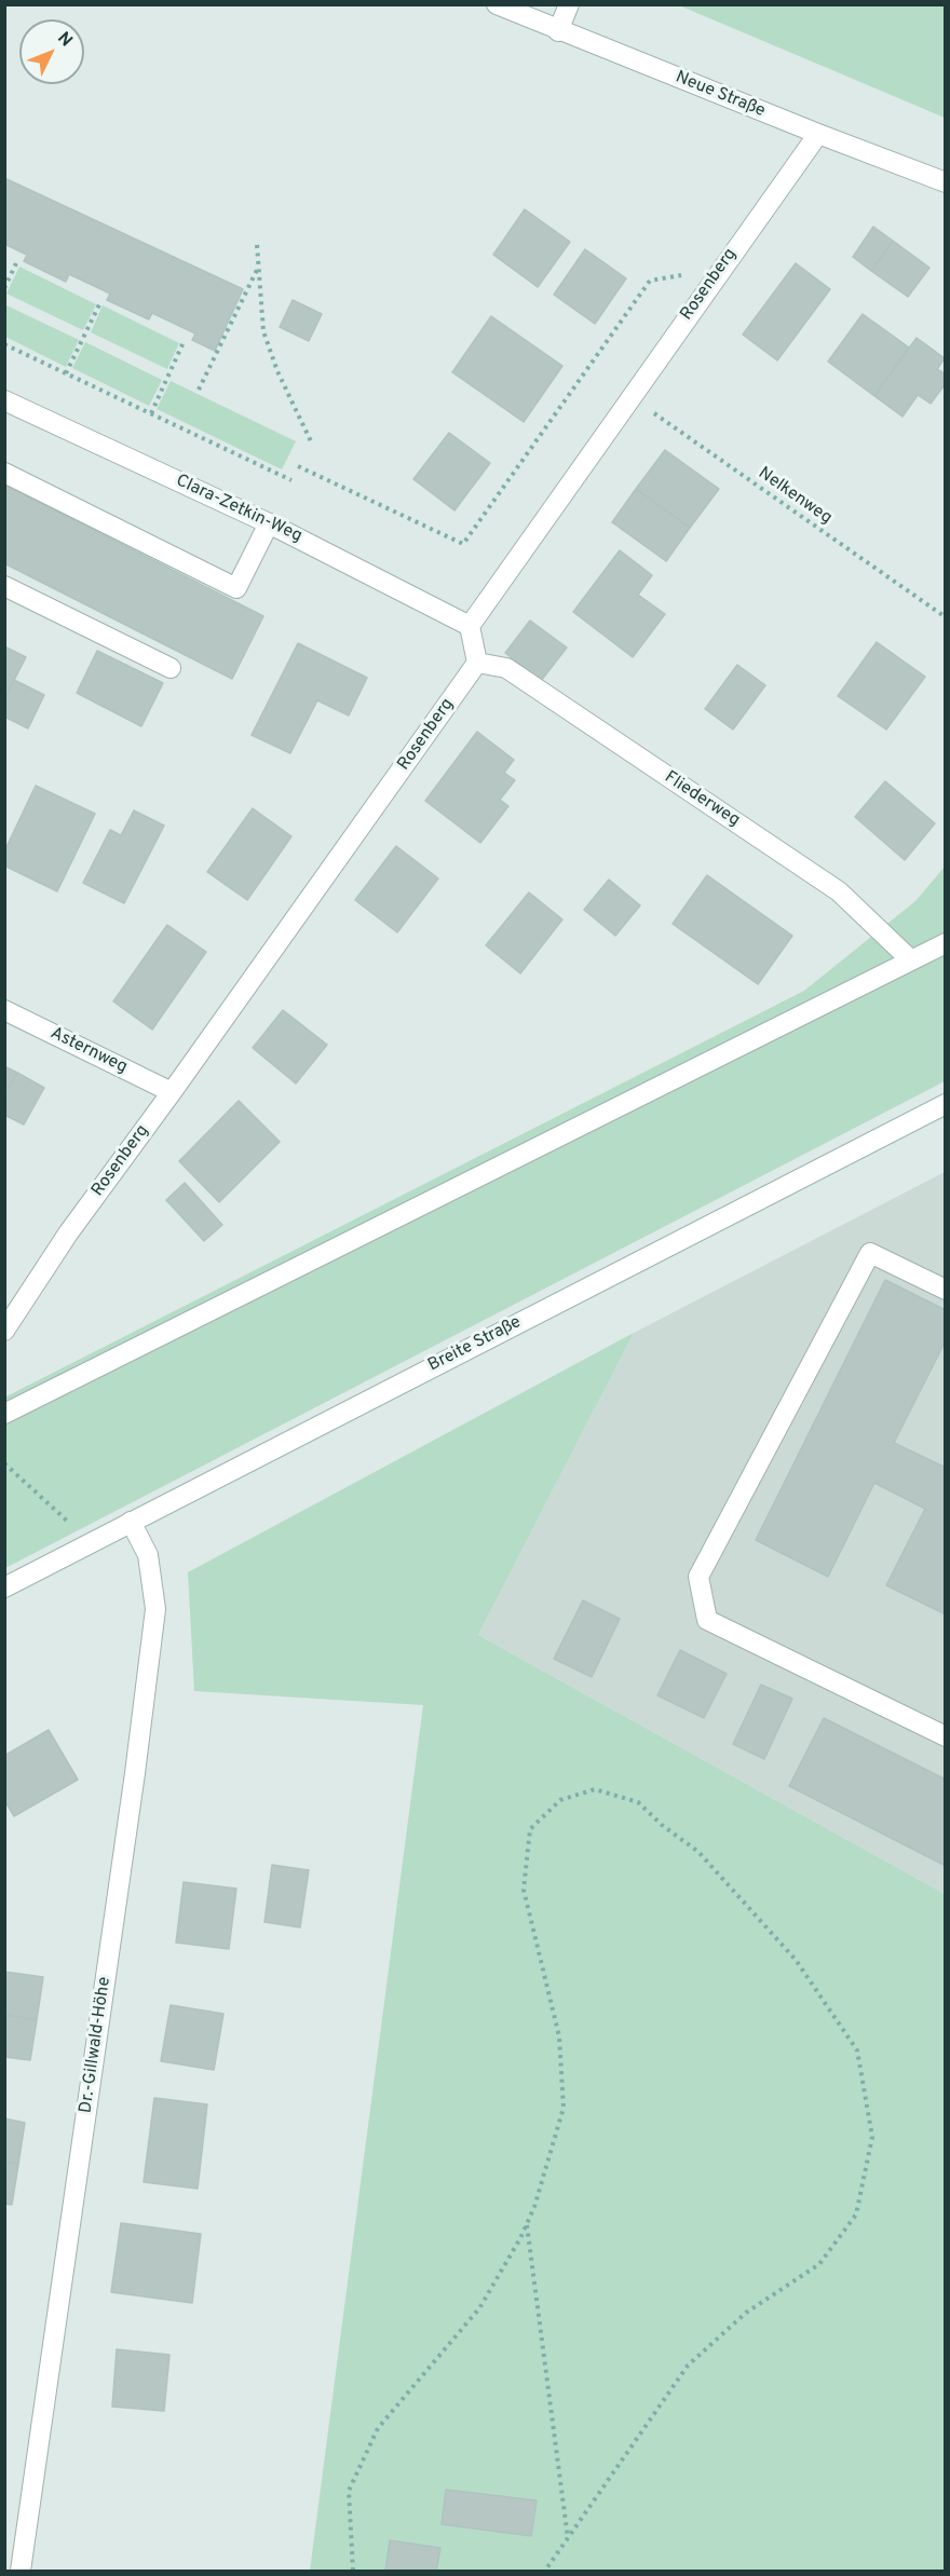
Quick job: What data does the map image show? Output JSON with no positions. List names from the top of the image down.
{
  "streets": {
    "street": [
      "Neue Straße",
      "Rosenberg",
      "Clara-Zetkin-Weg",
      "Fliederweg",
      "Asternweg",
      "Breite Straße",
      "Dr.-Gillwald-Höhe"
    ],
    "path": ["Nelkenweg"]
  },
  "crossings": [
    ["Neue Straße", "Rosenberg"],
    ["Rosenberg", "Nelkenweg"],
    ["Rosenberg", "Clara-Zetkin-Weg"],
    ["Rosenberg", "Fliederweg"],
    ["Rosenberg", "Asternweg"],
    ["Breite Straße", "Dr.-Gillwald-Höhe"]
  ],
  "north": "top right"
}
